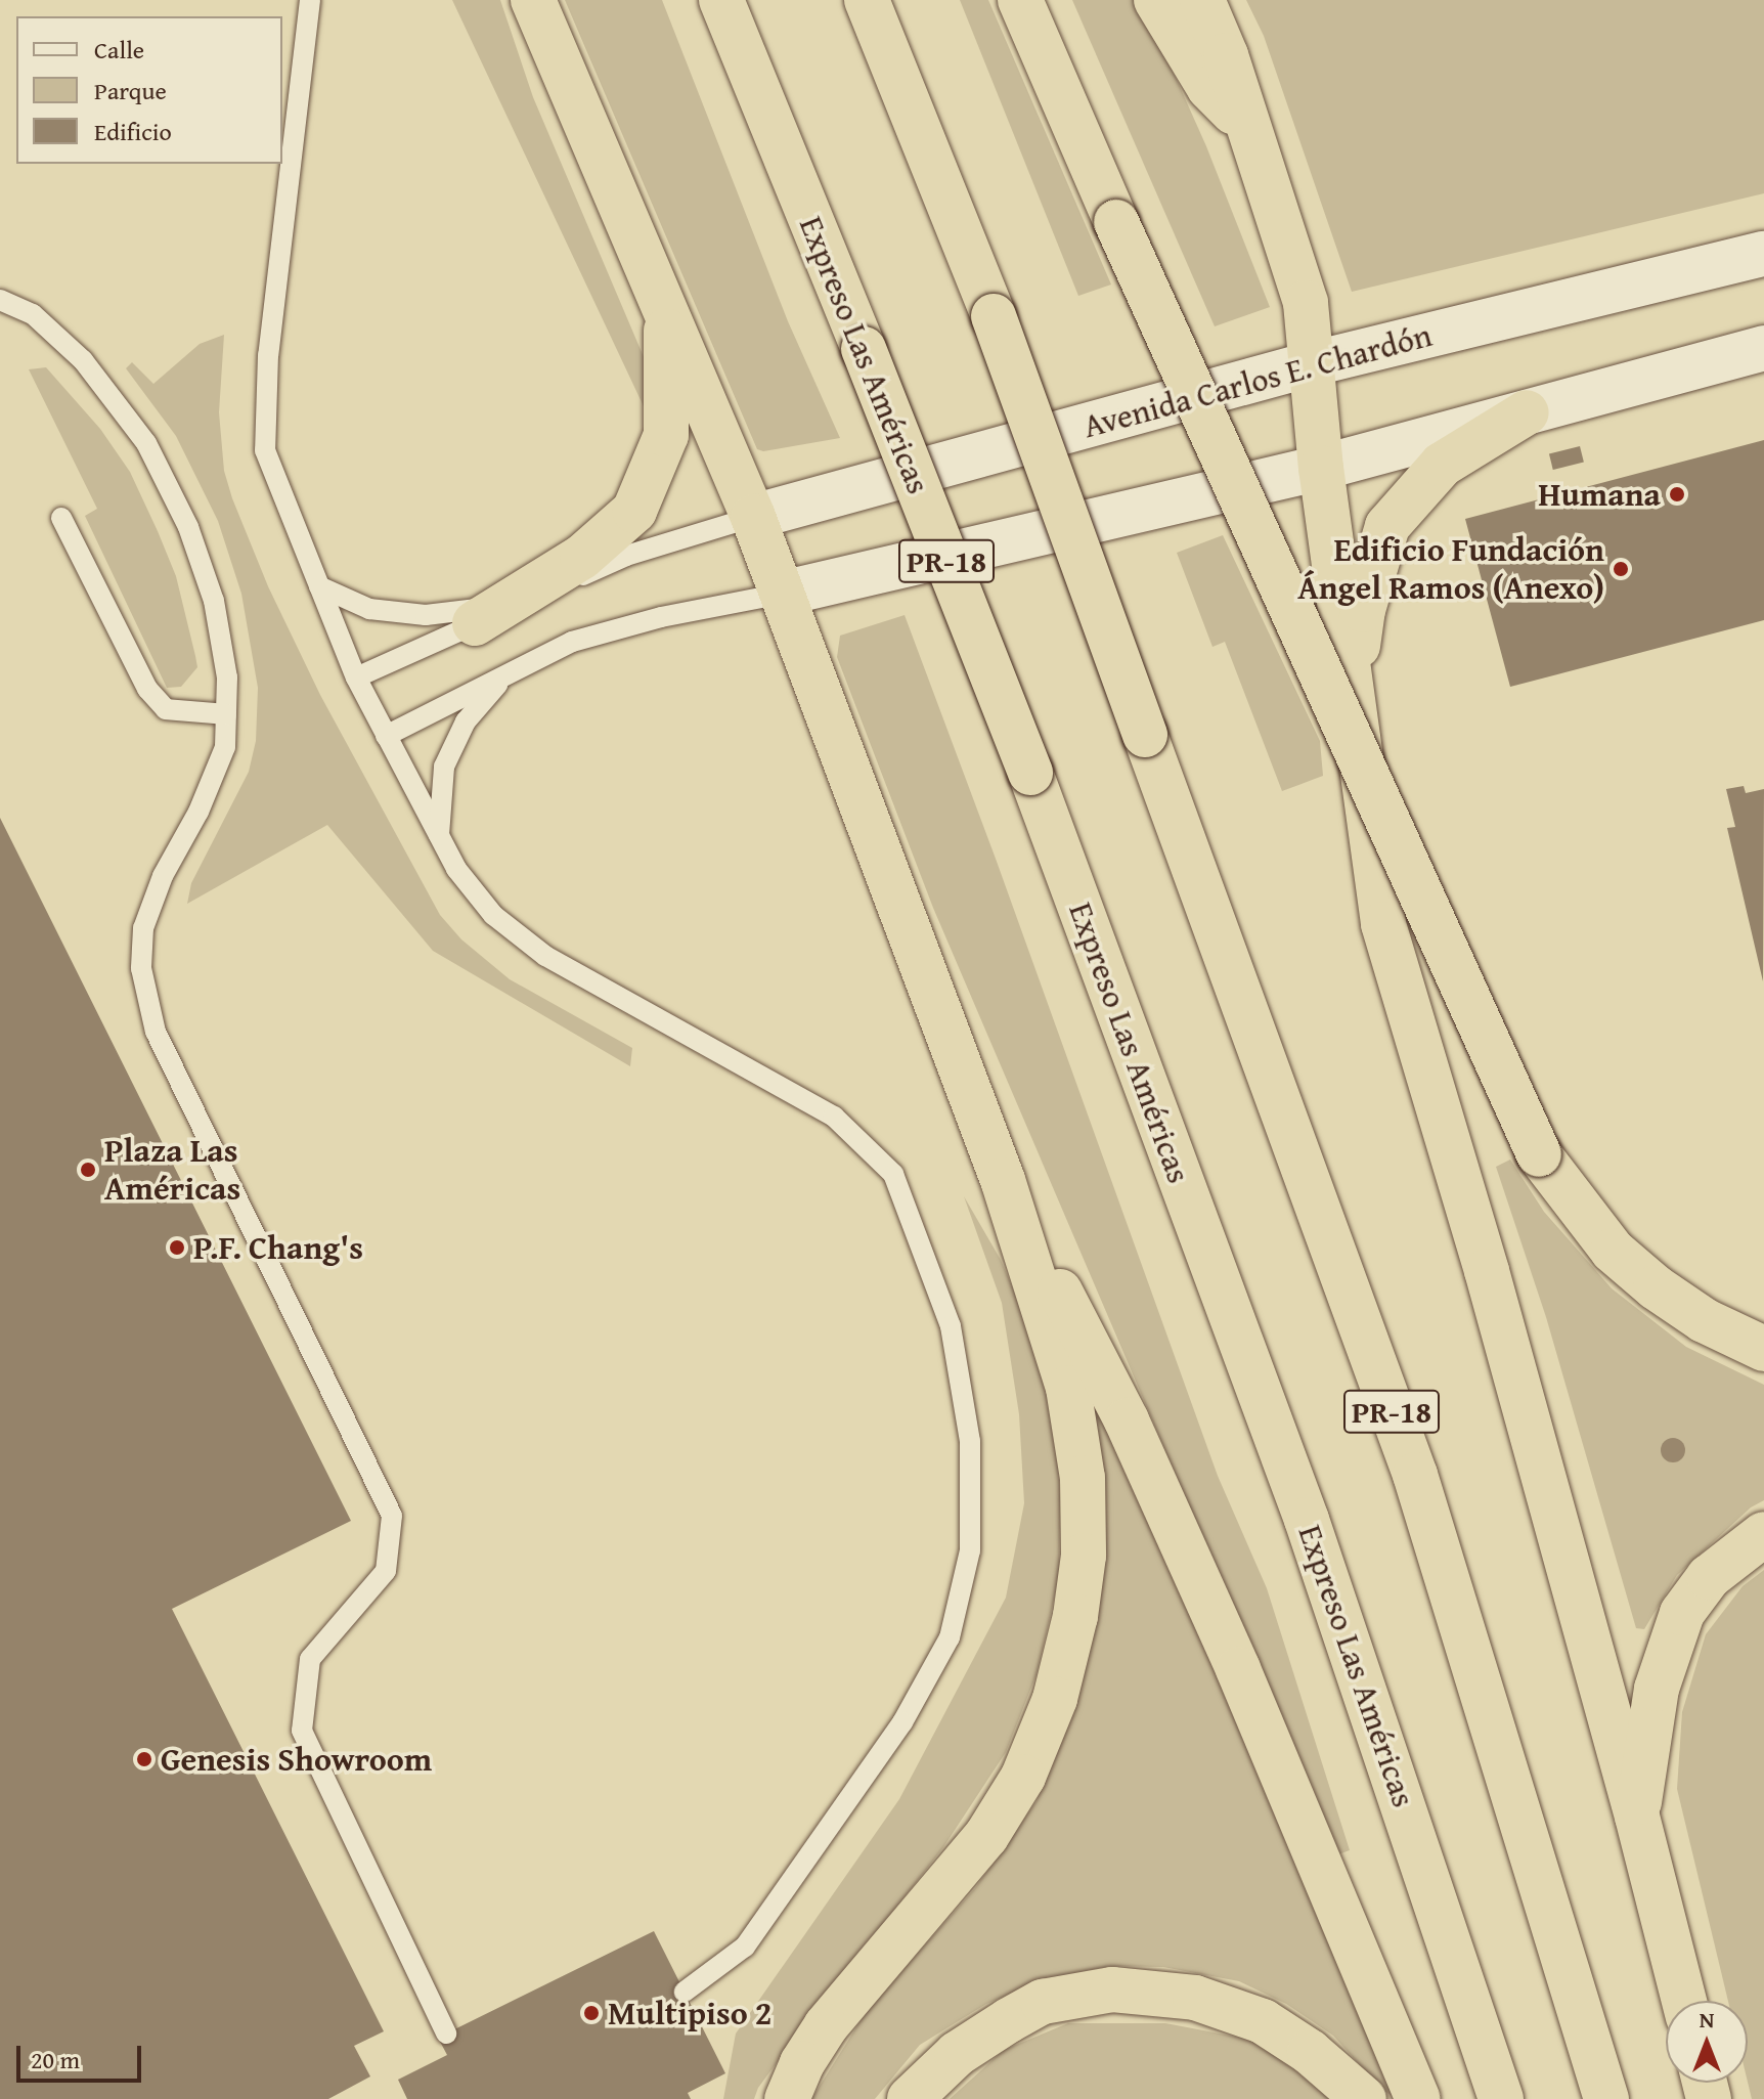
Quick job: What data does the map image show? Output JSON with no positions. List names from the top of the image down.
{
  "streets": {
    "highway": ["Expreso Las Américas", "PR-18"],
    "street": ["Avenida Carlos E. Chardón"]
  },
  "places": [
    "Humana",
    "Edificio Fundación Ángel Ramos (Anexo)",
    "Plaza Las Américas",
    "P.F. Chang's",
    "Genesis Showroom",
    "Multipiso 2"
  ],
  "legend": ["Calle", "Parque", "Edificio"],
  "scale_bar": "20 m",
  "north": "top"
}
